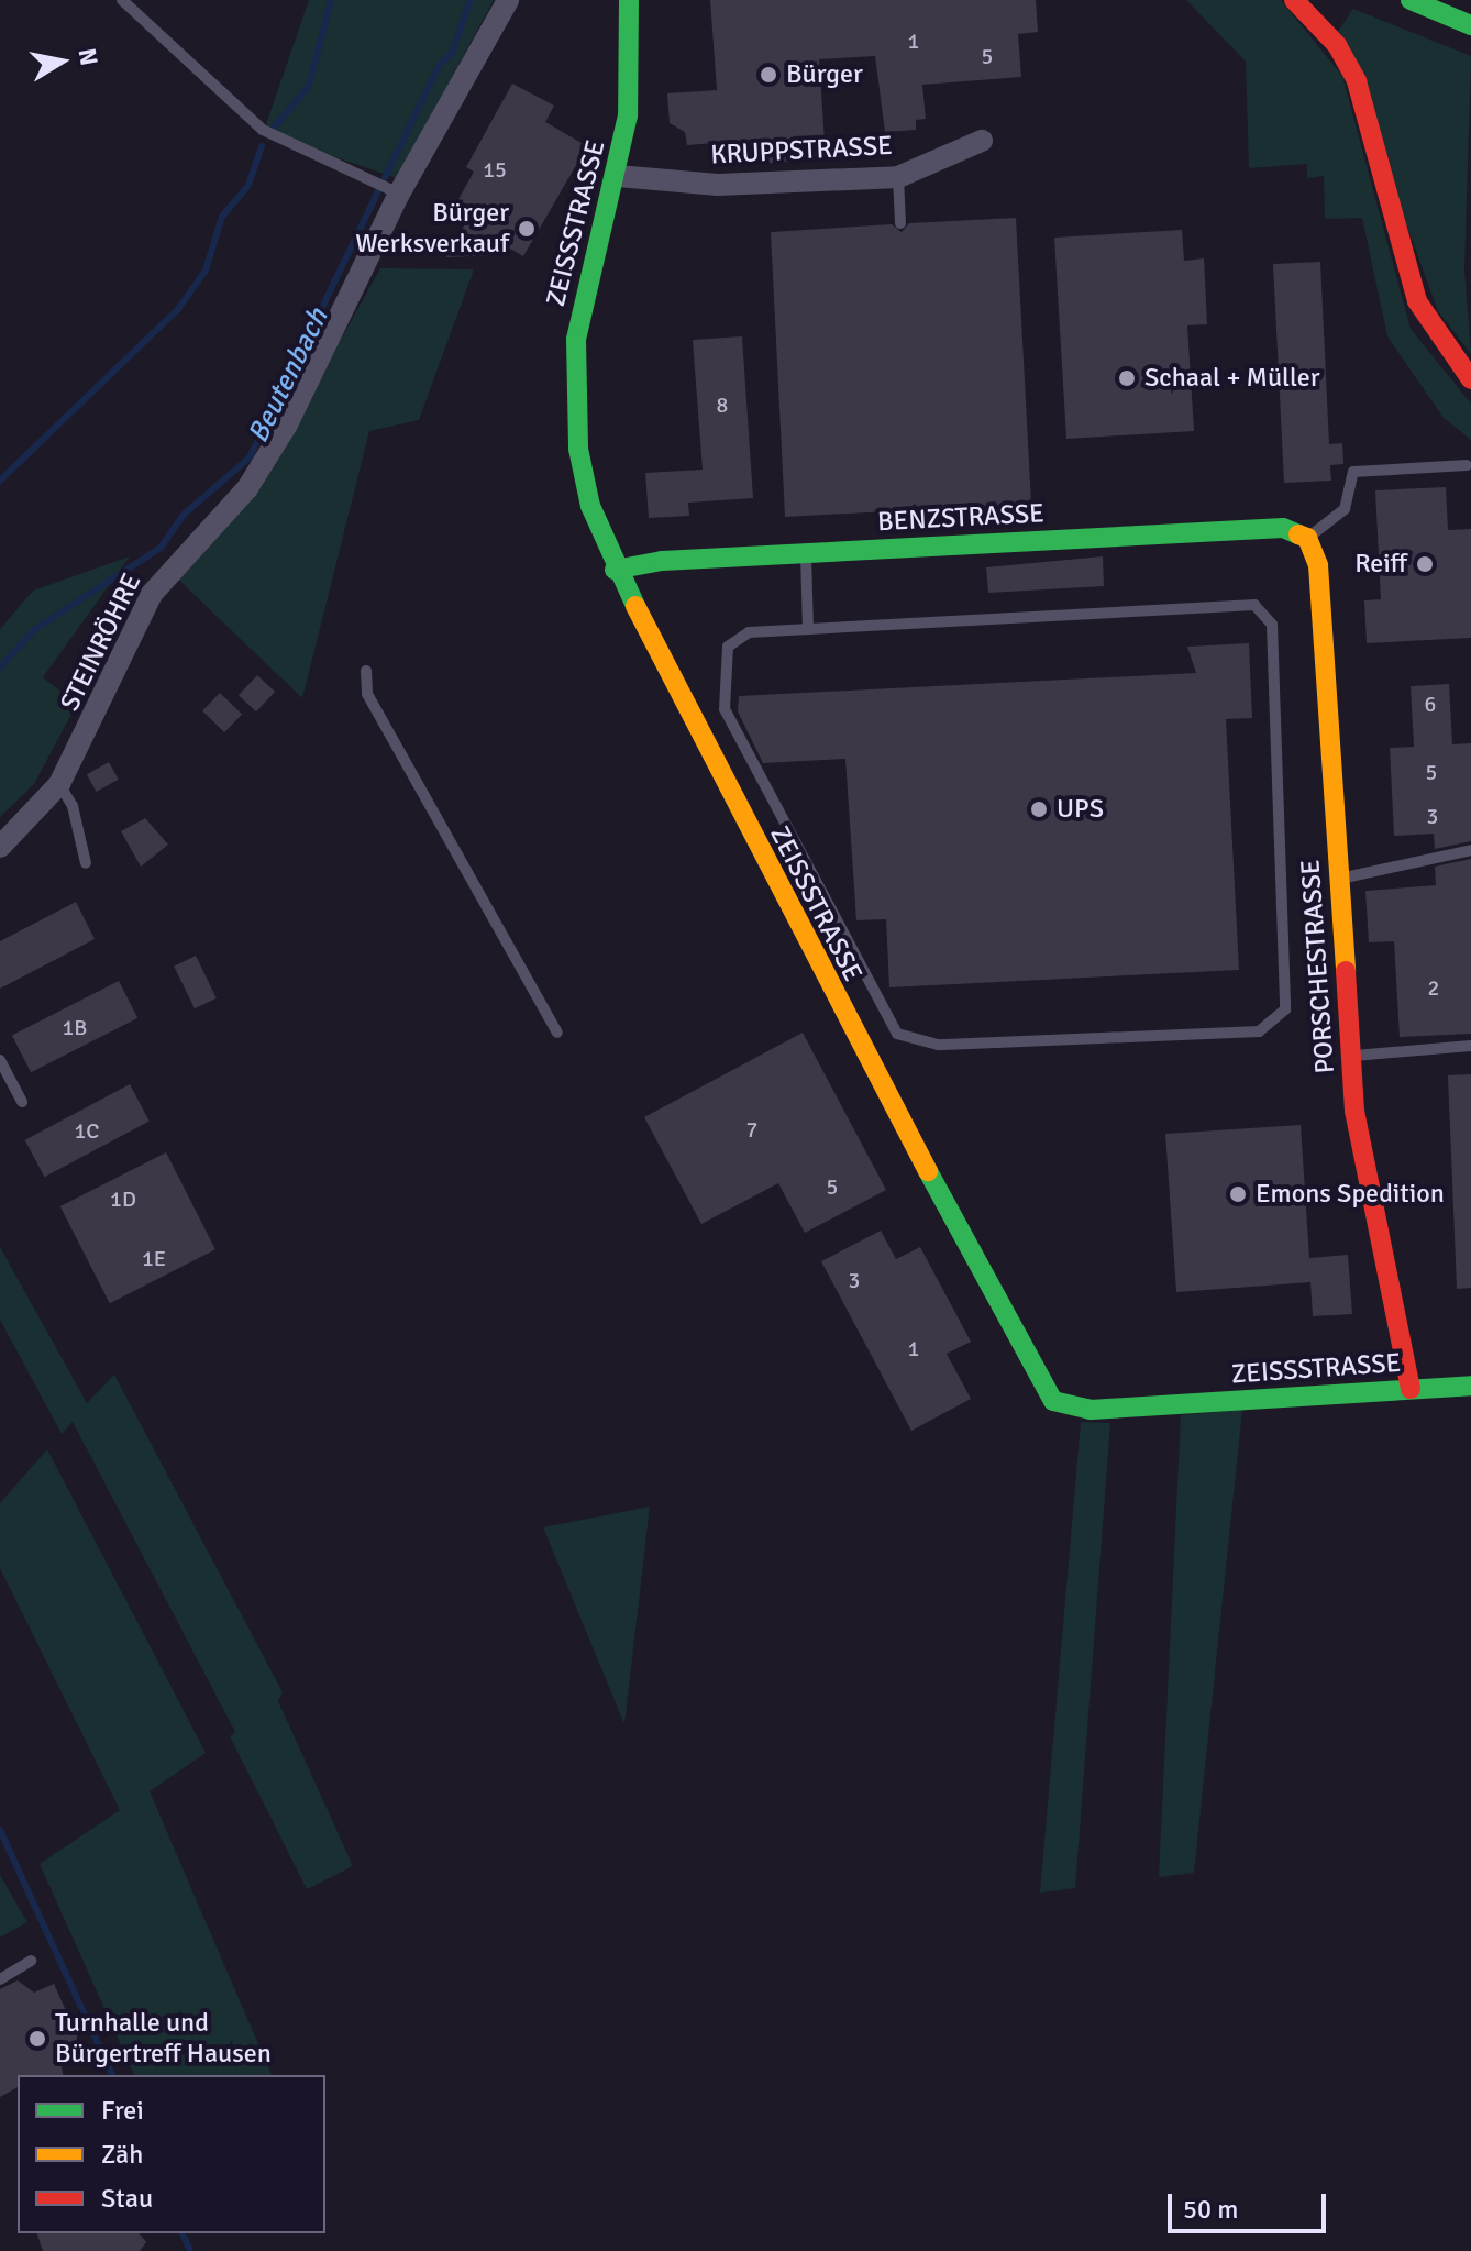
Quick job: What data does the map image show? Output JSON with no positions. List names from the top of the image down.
{
  "streets": {
    "main road": ["ZEISSSTRASSE", "BENZSTRASSE", "PORSCHESTRASSE"],
    "street": ["KRUPPSTRASSE", "STEINRÖHRE"]
  },
  "crossings": [
    ["KRUPPSTRASSE", "ZEISSSTRASSE"],
    ["ZEISSSTRASSE", "BENZSTRASSE"],
    ["ZEISSSTRASSE", "PORSCHESTRASSE"],
    ["BENZSTRASSE", "PORSCHESTRASSE"]
  ],
  "water": ["Beutenbach"],
  "places": [
    "Bürger",
    "Bürger Werksverkauf",
    "Schaal + Müller",
    "Reiff",
    "UPS",
    "Emons Spedition",
    "Turnhalle und Bürgertreff Hausen"
  ],
  "house_numbers": [
    "1",
    "5",
    "15",
    "8",
    "6",
    "5",
    "3",
    "2",
    "1B",
    "7",
    "1C",
    "5",
    "1D",
    "1E",
    "3",
    "1"
  ],
  "legend": ["Frei", "Zäh", "Stau"],
  "scale_bar": "50 m",
  "north": "right"
}
